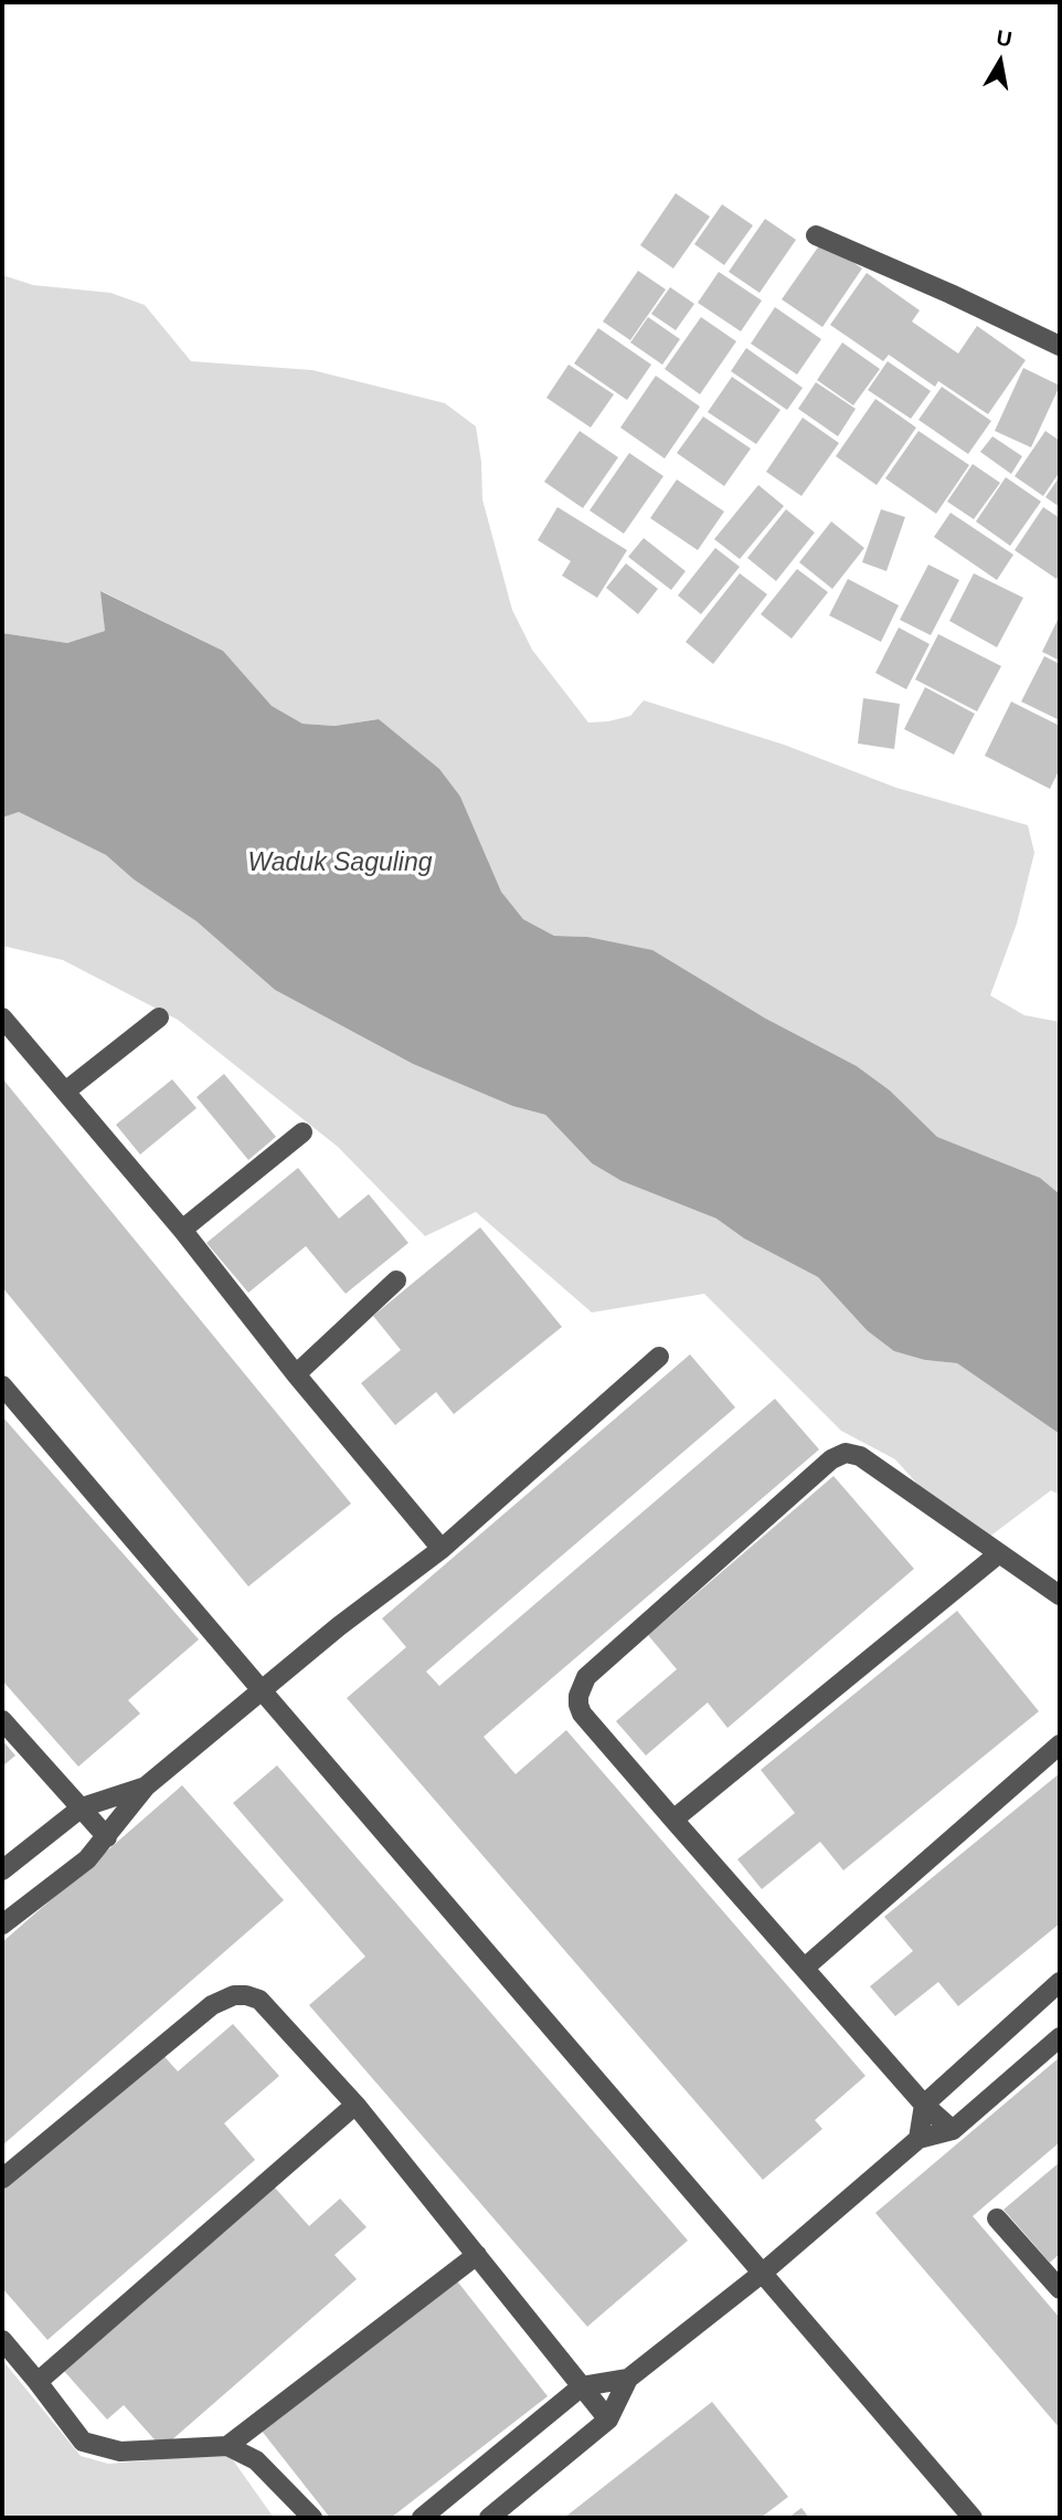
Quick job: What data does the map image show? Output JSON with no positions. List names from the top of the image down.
{
  "water": ["Waduk Saguling"],
  "north": "top"
}
